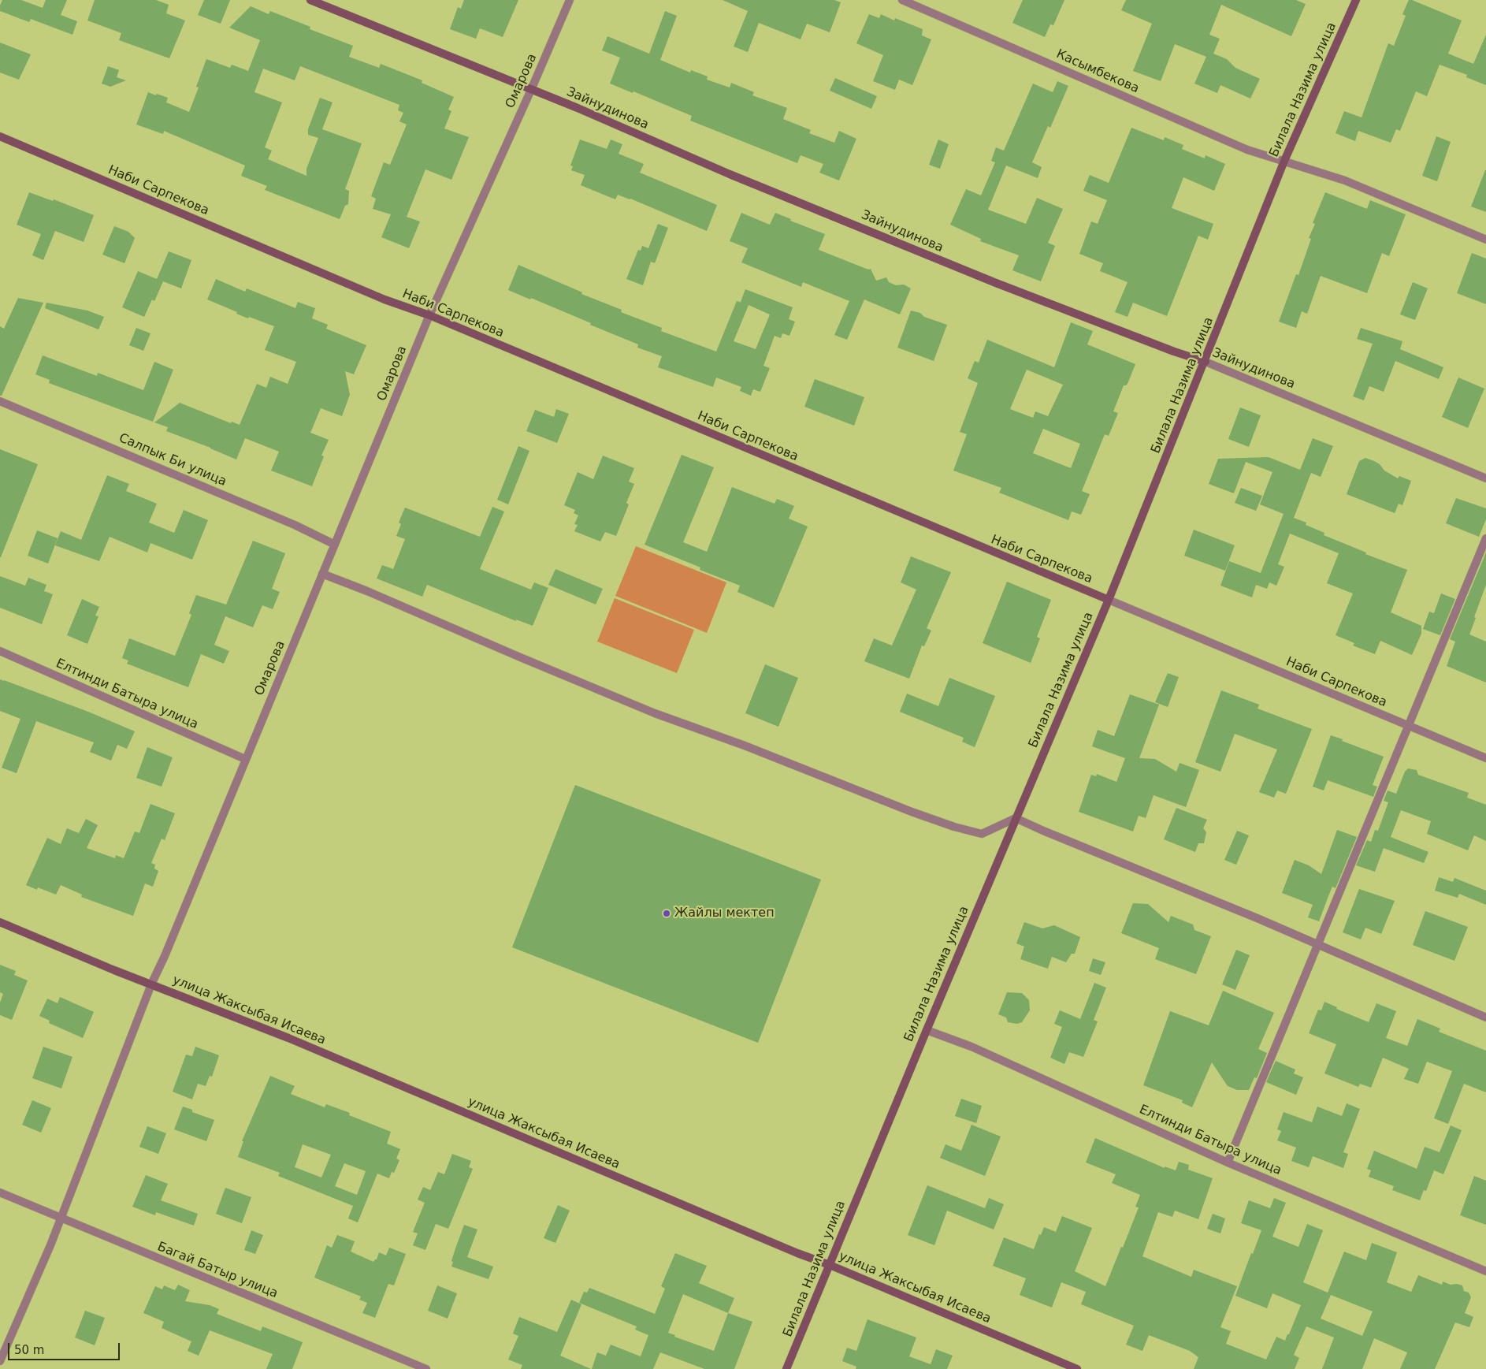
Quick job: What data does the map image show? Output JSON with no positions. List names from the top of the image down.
{
  "streets": {
    "street": [
      "Касымбекова",
      "Омарова",
      "Билала Назима улица",
      "Зайнудинова",
      "Наби Сарпекова",
      "Салпык Би улица",
      "Елтинди Батыра улица",
      "улица Жаксыбая Исаева",
      "Багай Батыр улица"
    ]
  },
  "crossings": [
    ["Касымбекова", "Билала Назима улица"],
    ["Омарова", "Зайнудинова"],
    ["Омарова", "Наби Сарпекова"],
    ["Омарова", "Салпык Би улица"],
    ["Омарова", "Елтинди Батыра улица"],
    ["Омарова", "улица Жаксыбая Исаева"],
    ["Омарова", "Багай Батыр улица"],
    ["Билала Назима улица", "Зайнудинова"],
    ["Билала Назима улица", "Наби Сарпекова"],
    ["Билала Назима улица", "Елтинди Батыра улица"],
    ["Билала Назима улица", "улица Жаксыбая Исаева"]
  ],
  "places": ["Жайлы мектеп"],
  "scale_bar": "50 m"
}
